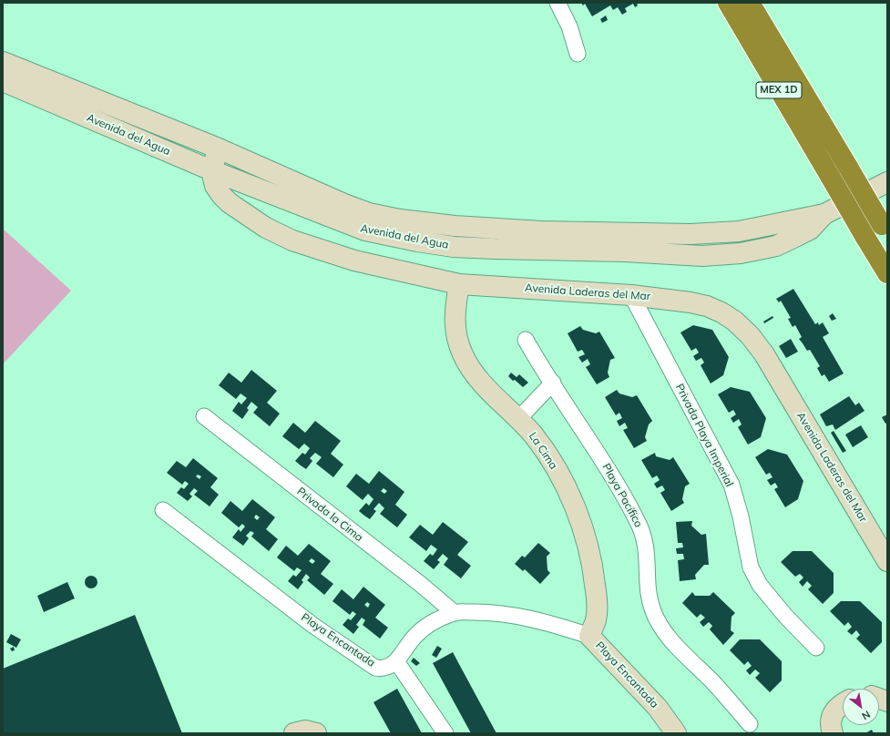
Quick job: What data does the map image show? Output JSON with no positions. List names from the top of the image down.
{
  "streets": {
    "highway": ["MEX 1D"],
    "main road": [
      "Avenida del Agua",
      "Avenida Laderas del Mar",
      "La Cima",
      "Playa Encantada"
    ],
    "street": ["Privada Playa Imperial", "Playa Pacífico", "Privada la Cima"]
  },
  "crossings": [
    ["Avenida del Agua", "Avenida Laderas del Mar"],
    ["Avenida Laderas del Mar", "Privada Playa Imperial"],
    ["Avenida Laderas del Mar", "La Cima"],
    ["La Cima", "Playa Encantada"],
    ["Privada la Cima", "Playa Encantada"]
  ],
  "north": "bottom right"
}
